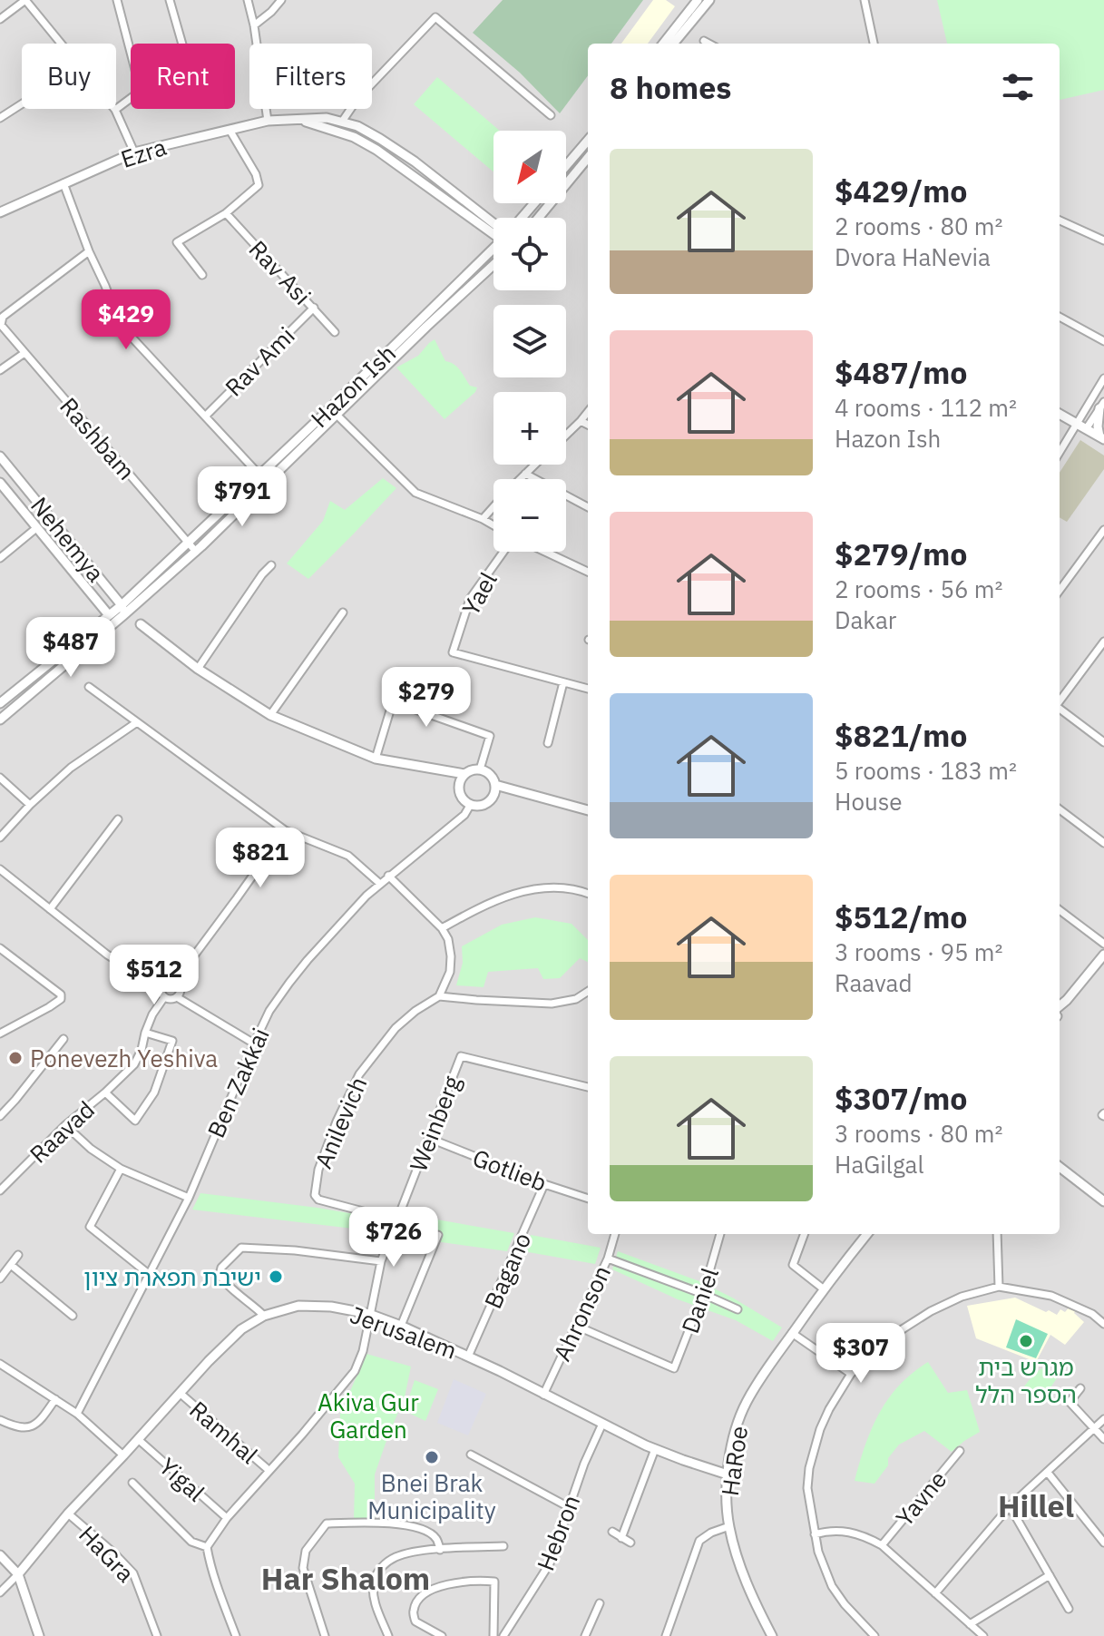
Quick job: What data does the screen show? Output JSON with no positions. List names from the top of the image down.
{
  "streets": {
    "street": [
      "Ezra",
      "Rav Asi",
      "Rav Ami",
      "Hazon Ish",
      "Rashbam",
      "Nehemya",
      "Yael",
      "Ben Zakkai",
      "Anilevich",
      "Weinberg",
      "Raavad",
      "Gotlieb",
      "Bagano",
      "Daniel",
      "Ahronson",
      "Jerusalem",
      "Ramhal",
      "HaRoe",
      "Yigal",
      "Yavne",
      "Hebron",
      "HaGra"
    ]
  },
  "crossings": [
    ["Rav Asi", "Rav Ami"],
    ["Hazon Ish", "Rashbam"],
    ["Hazon Ish", "Nehemya"],
    ["Anilevich", "Weinberg"],
    ["Weinberg", "Gotlieb"],
    ["Weinberg", "Jerusalem"],
    ["Weinberg", "Ramhal"],
    ["Weinberg", "Yigal"],
    ["Gotlieb", "Bagano"],
    ["Bagano", "Jerusalem"],
    ["Daniel", "Ahronson"],
    ["Ahronson", "Jerusalem"],
    ["Jerusalem", "Ramhal"],
    ["Jerusalem", "HaRoe"],
    ["Jerusalem", "Yigal"],
    ["Jerusalem", "Hebron"],
    ["Jerusalem", "HaGra"]
  ],
  "districts": ["Hillel", "Har Shalom"],
  "parks": ["Akiva Gur Garden"],
  "places": [
    "Ponevezh Yeshiva",
    "ישיבת תפארת ציון",
    "מגרש בית הספר הלל",
    "Bnei Brak Municipality"
  ],
  "north": "bottom left",
  "page": {
    "chip": ["Buy", "Rent", "Filters"],
    "heading": "8 homes",
    "map_buttons": ["+", "−"],
    "list": [
      {
        "name": "$429/mo",
        "note": "2 rooms · 80 m² · Dvora HaNevia"
      },
      {
        "name": "$487/mo",
        "note": "4 rooms · 112 m² · Hazon Ish"
      },
      {
        "name": "$279/mo",
        "note": "2 rooms · 56 m² · Dakar"
      },
      {
        "name": "$821/mo",
        "note": "5 rooms · 183 m² · House"
      },
      {
        "name": "$512/mo",
        "note": "3 rooms · 95 m² · Raavad"
      },
      {
        "name": "$307/mo",
        "note": "3 rooms · 80 m² · HaGilgal"
      }
    ],
    "price": [
      "$429",
      "$791",
      "$487",
      "$279",
      "$821",
      "$512",
      "$726",
      "$307"
    ]
  }
}
